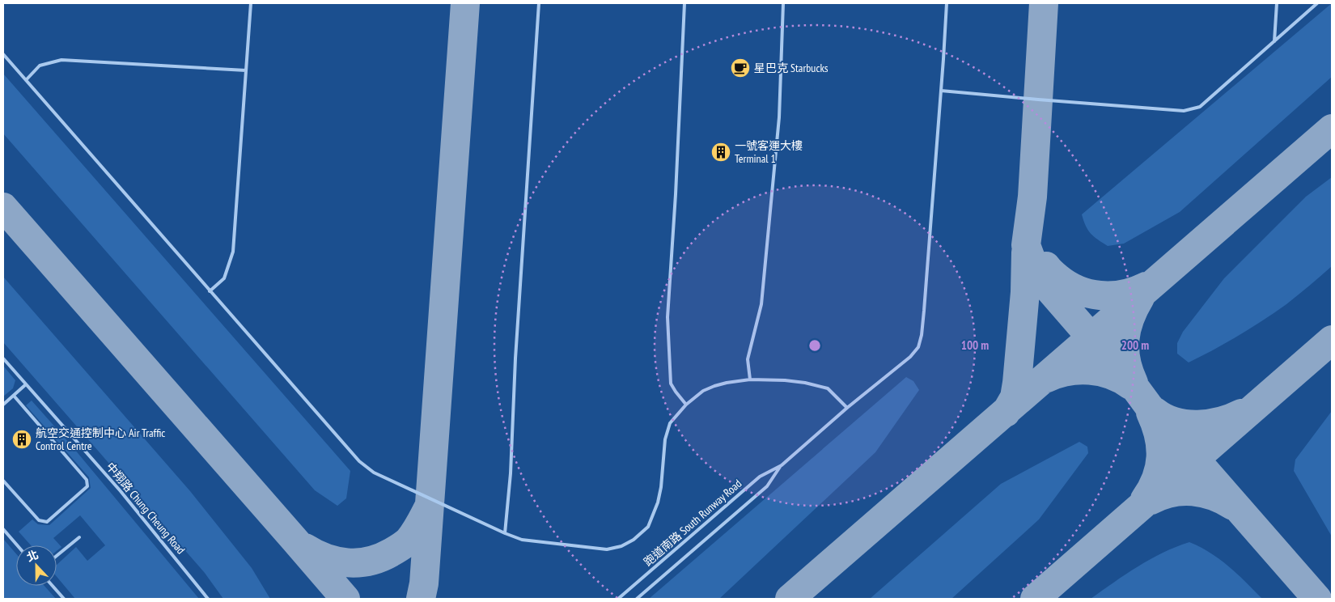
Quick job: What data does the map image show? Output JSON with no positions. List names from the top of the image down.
{
  "streets": {
    "lane": ["中翔路 Chung Cheung Road", "跑道南路 South Runway Road"]
  },
  "places": {
    "cafe": ["星巴克 Starbucks"],
    "building": ["一號客運大樓 Terminal 1", "航空交通控制中心 Air Traffic Control Centre"]
  },
  "north": "top",
  "rings": ["100 m", "200 m"]
}
